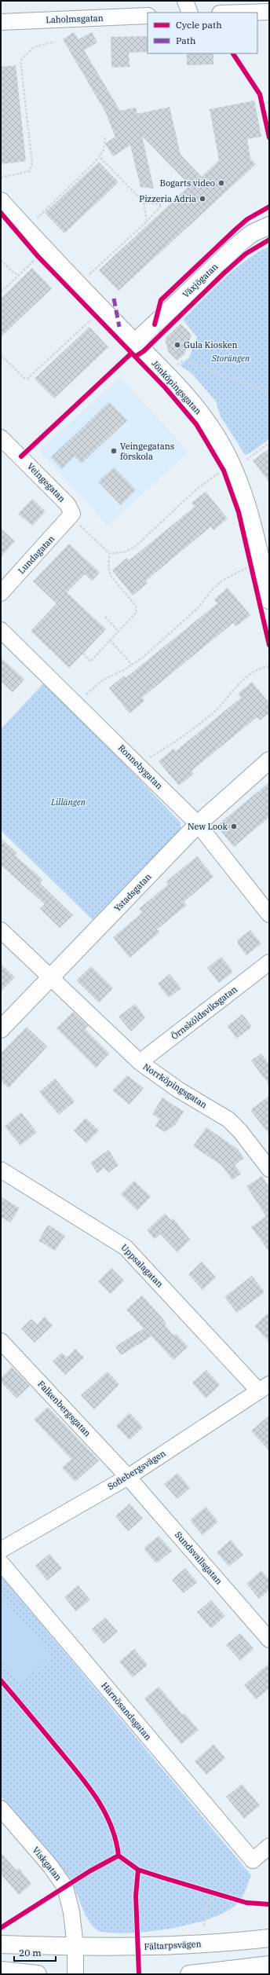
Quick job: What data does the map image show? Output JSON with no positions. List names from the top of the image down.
{
  "streets": {
    "street": [
      "Laholmsgatan",
      "Växjögatan",
      "Jönköpingsgatan",
      "Veingegatan",
      "Lundagatan",
      "Ronnebygatan",
      "Ystadsgatan",
      "Örnsköldsviksgatan",
      "Norrköpingsgatan",
      "Uppsalagatan",
      "Falkenbergsgatan",
      "Sofiebergsvägen",
      "Sundsvallsgatan",
      "Härnösandsgatan",
      "Viskgatan",
      "Fältarpsvägen"
    ]
  },
  "crossings": [
    ["Växjögatan", "Jönköpingsgatan"],
    ["Veingegatan", "Lundagatan"],
    ["Ronnebygatan", "Ystadsgatan"],
    ["Ystadsgatan", "Norrköpingsgatan"],
    ["Örnsköldsviksgatan", "Norrköpingsgatan"],
    ["Uppsalagatan", "Sofiebergsvägen"],
    ["Falkenbergsgatan", "Sofiebergsvägen"],
    ["Falkenbergsgatan", "Sundsvallsgatan"],
    ["Sofiebergsvägen", "Sundsvallsgatan"],
    ["Viskgatan", "Fältarpsvägen"]
  ],
  "parks": ["Storängen", "Lillängen"],
  "places": [
    "Bogarts video",
    "Pizzeria Adria",
    "Gula Kiosken",
    "Veingegatans förskola",
    "New Look"
  ],
  "legend": ["Cycle path", "Path"],
  "scale_bar": "20 m"
}
